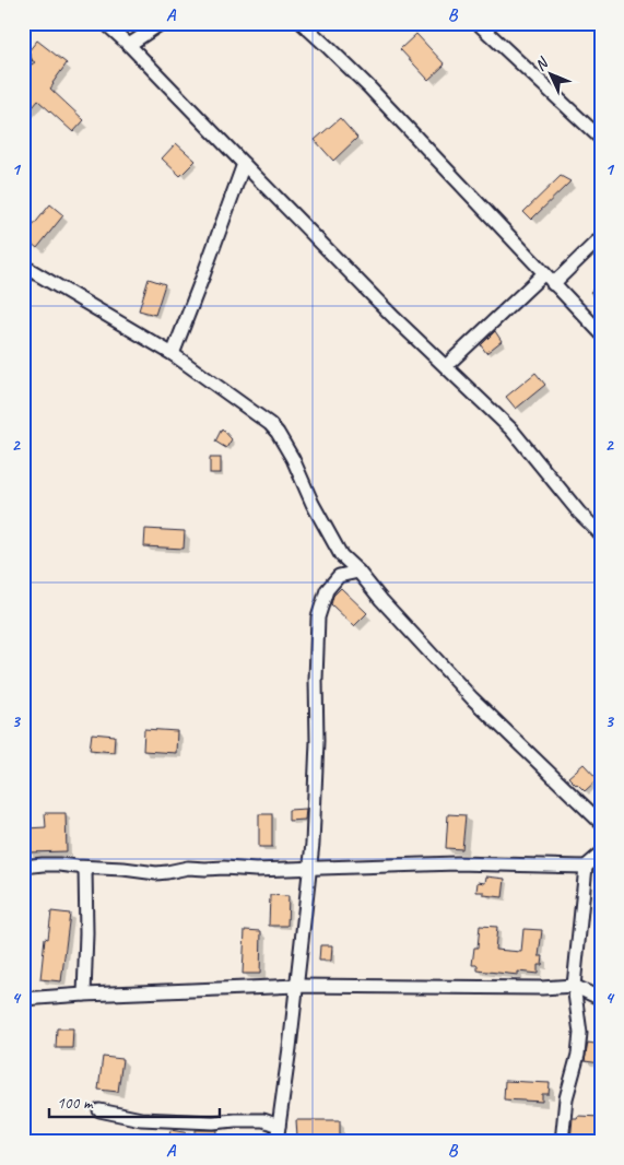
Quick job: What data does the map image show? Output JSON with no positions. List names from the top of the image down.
{
  "scale_bar": "100 m",
  "north": "top left",
  "grid": {
    "columns": ["A", "B"],
    "rows": [
      "1",
      "2",
      "3",
      "4"
    ]
  }
}
